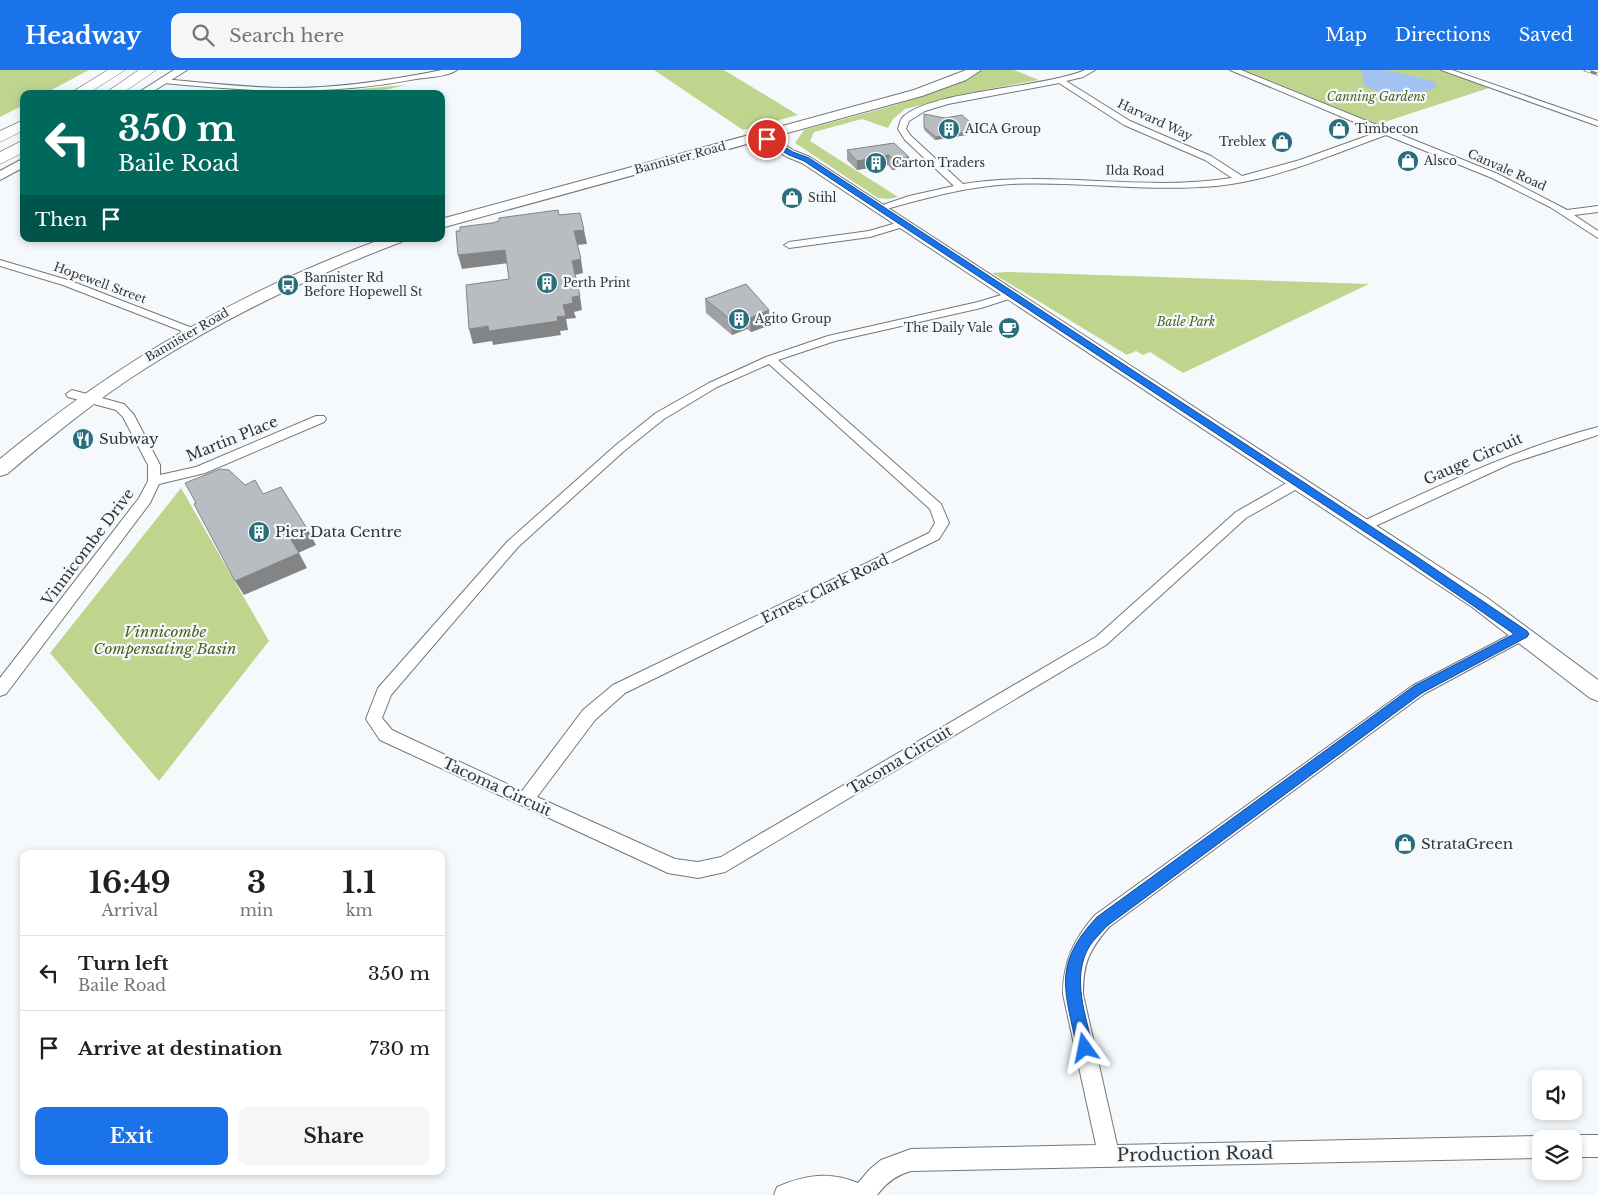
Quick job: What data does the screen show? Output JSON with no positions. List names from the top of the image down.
{
  "streets": {
    "main road": ["Bannister Road"],
    "street": [
      "Harvard Way",
      "Canvale Road",
      "Ilda Road",
      "Hopewell Street",
      "Martin Place",
      "Gauge Circuit",
      "Vinnicombe Drive",
      "Ernest Clark Road",
      "Tacoma Circuit",
      "Production Road"
    ]
  },
  "crossings": [
    ["Harvard Way", "Ilda Road"],
    ["Bannister Road", "Hopewell Street"],
    ["Bannister Road", "Vinnicombe Drive"],
    ["Canvale Road", "Ilda Road"],
    ["Martin Place", "Vinnicombe Drive"],
    ["Ernest Clark Road", "Tacoma Circuit"]
  ],
  "parks": ["Canning Gardens", "Baile Park", "Vinnicombe Compensating Basin"],
  "places": {
    "building": [
      "AICA Group",
      "Carton Traders",
      "Perth Print",
      "Agito Group",
      "Pier Data Centre"
    ],
    "shop": [
      "Timbecon",
      "Treblex",
      "Alsco",
      "Stihl",
      "StrataGreen"
    ],
    "bus stop": ["Bannister Rd Before Hopewell St"],
    "cafe": ["The Daily Vale"],
    "restaurant": ["Subway"]
  },
  "page": {
    "header": "Headway",
    "search": "Search here",
    "nav": ["Map", "Directions", "Saved"],
    "turn": ["350 m", "Baile Road"],
    "then": "Then",
    "eta": [
      "16:49",
      "Arrival",
      "3",
      "min",
      "1.1",
      "km"
    ],
    "list": [
      {
        "name": "Turn left",
        "note": "Baile Road",
        "value": "350 m"
      },
      {
        "name": "Arrive at destination",
        "value": "730 m"
      }
    ],
    "buttons": ["Exit", "Share"]
  }
}
